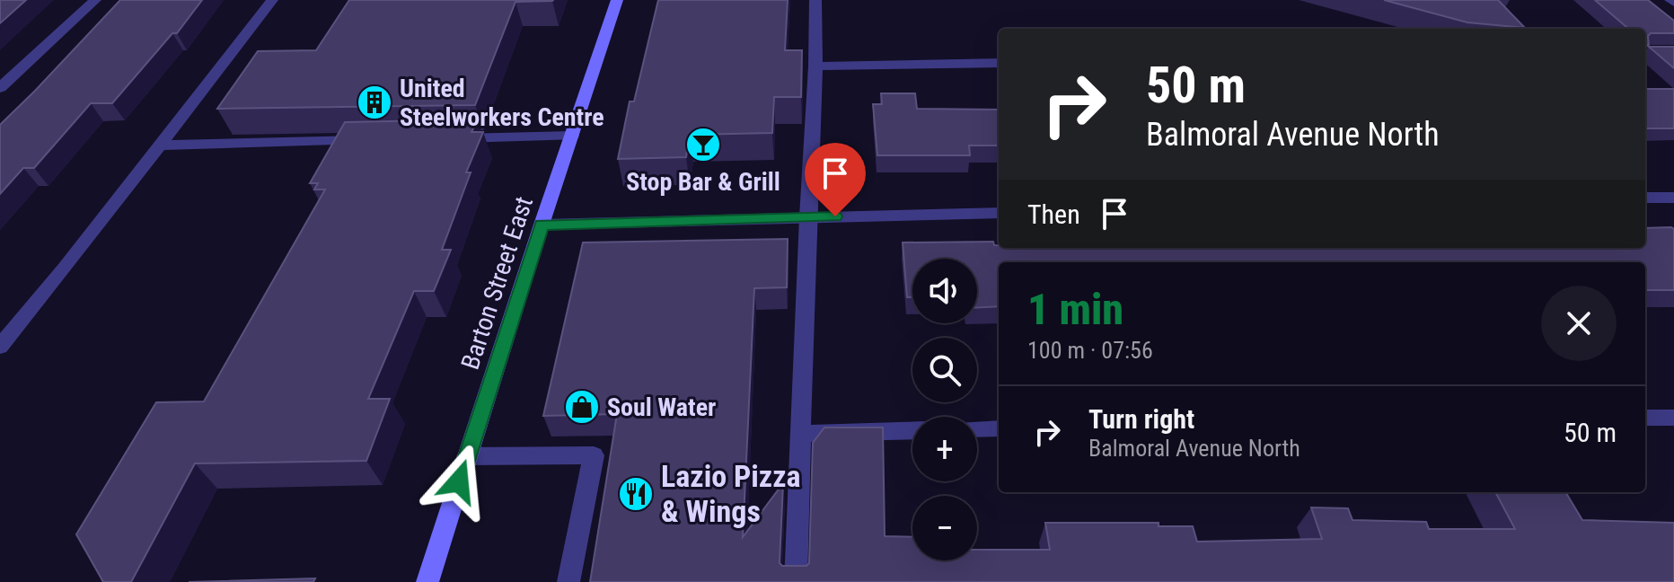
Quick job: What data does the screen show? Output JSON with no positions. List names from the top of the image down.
{
  "streets": {
    "main road": ["Barton Street East"]
  },
  "places": {
    "building": ["United Steelworkers Centre"],
    "bar": ["Stop Bar & Grill"],
    "shop": ["Soul Water"],
    "restaurant": ["Lazio Pizza & Wings"]
  },
  "page": {
    "turn": ["50 m", "Balmoral Avenue North"],
    "then": "Then",
    "map_buttons": ["+", "−"],
    "heading": ["1 min", "100 m · 07:56"],
    "list": [
      {
        "name": "Turn right",
        "note": "Balmoral Avenue North",
        "value": "50 m"
      }
    ]
  }
}
